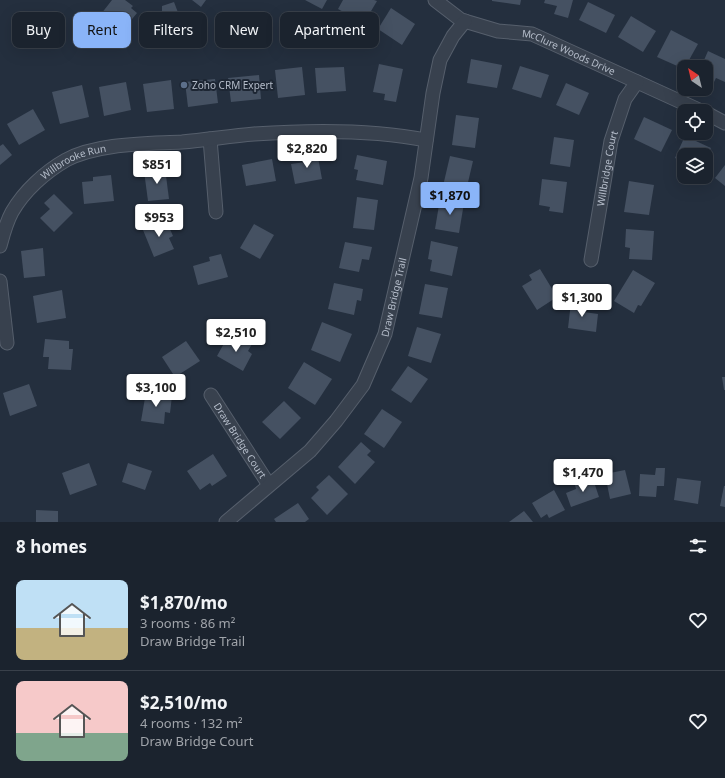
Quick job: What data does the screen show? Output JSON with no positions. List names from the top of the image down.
{
  "streets": {
    "street": [
      "McClure Woods Drive",
      "Willbrooke Run",
      "Willbridge Court",
      "Draw Bridge Trail",
      "Draw Bridge Court"
    ]
  },
  "crossings": [
    ["McClure Woods Drive", "Willbridge Court"],
    ["McClure Woods Drive", "Draw Bridge Trail"],
    ["Willbrooke Run", "Draw Bridge Trail"],
    ["Draw Bridge Trail", "Draw Bridge Court"]
  ],
  "places": ["Zoho CRM Expert"],
  "north": "top left",
  "page": {
    "chip": [
      "Buy",
      "Rent",
      "Filters",
      "New",
      "Apartment"
    ],
    "price": [
      "$2,820",
      "$851",
      "$1,870",
      "$953",
      "$1,300",
      "$2,510",
      "$3,100",
      "$1,470"
    ],
    "heading": "8 homes",
    "list": [
      {
        "name": "$1,870/mo",
        "note": "3 rooms · 86 m² · Draw Bridge Trail"
      },
      {
        "name": "$2,510/mo",
        "note": "4 rooms · 132 m² · Draw Bridge Court"
      }
    ]
  }
}
